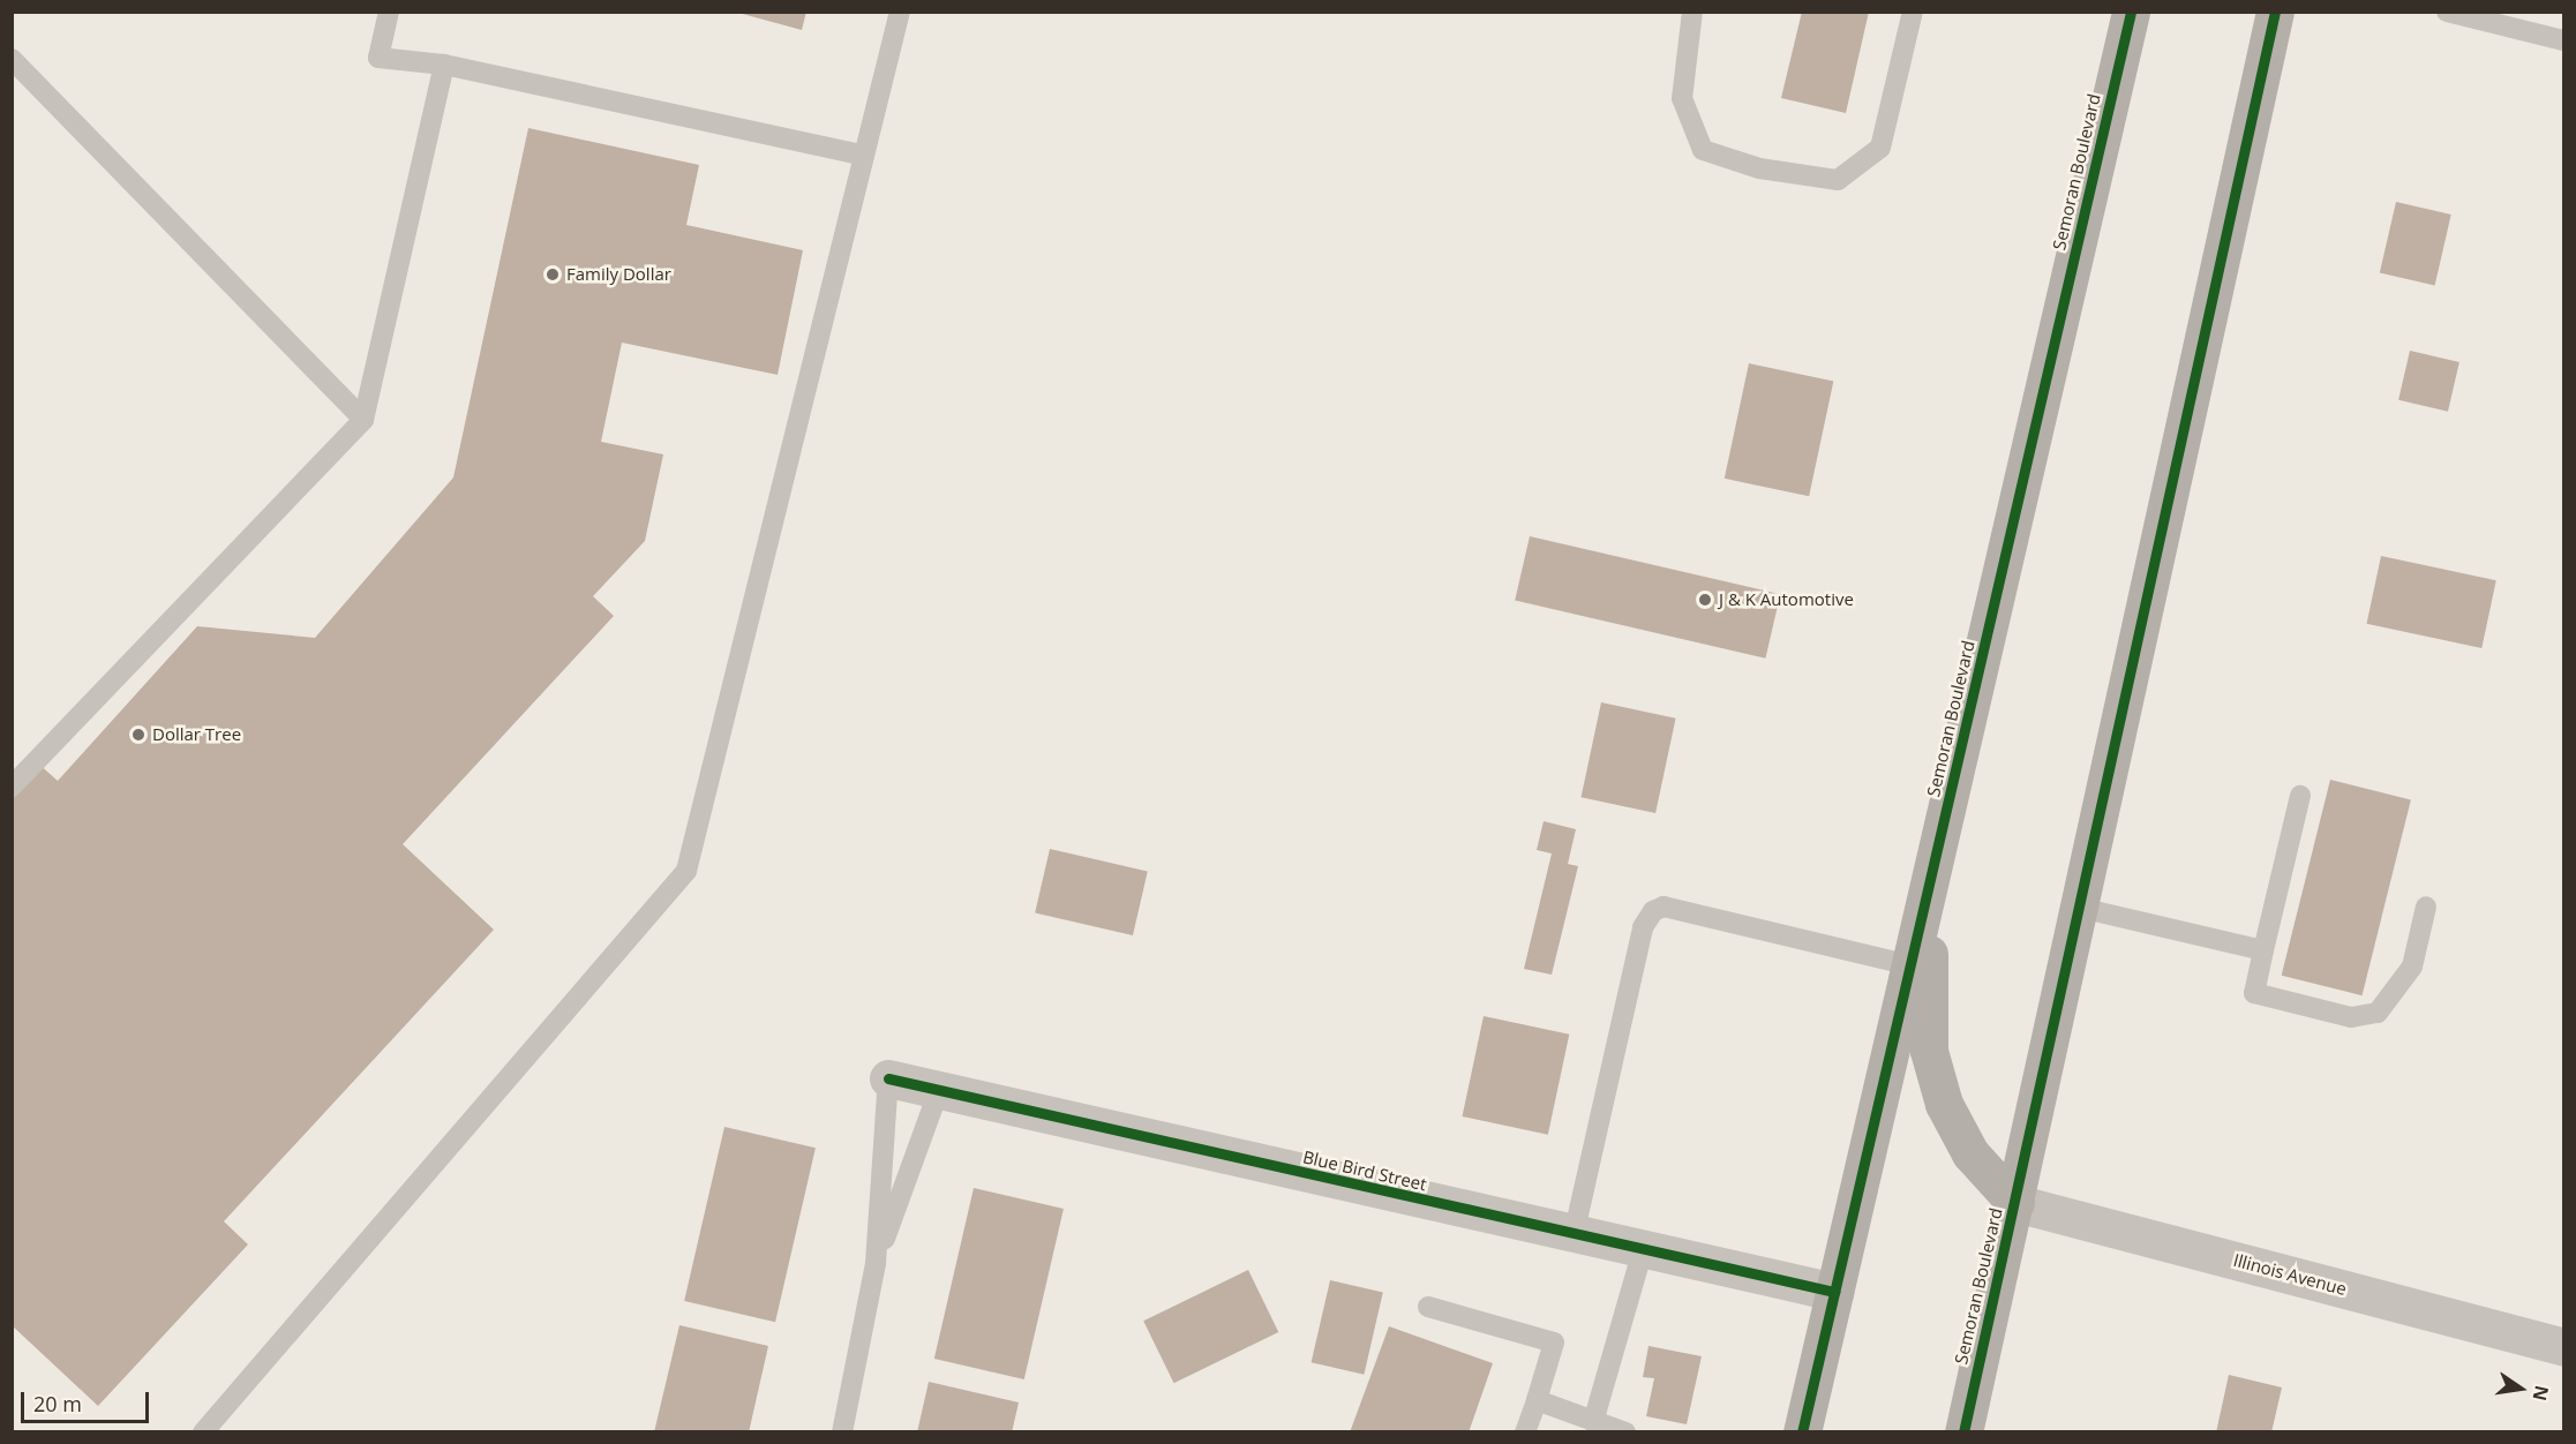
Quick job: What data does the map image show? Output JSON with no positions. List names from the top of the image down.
{
  "streets": {
    "main road": ["Semoran Boulevard"],
    "street": ["Blue Bird Street", "Illinois Avenue"]
  },
  "crossings": [
    ["Semoran Boulevard", "Blue Bird Street"],
    ["Semoran Boulevard", "Illinois Avenue"]
  ],
  "places": ["Family Dollar", "J & K Automotive", "Dollar Tree"],
  "scale_bar": "20 m",
  "north": "right"
}
